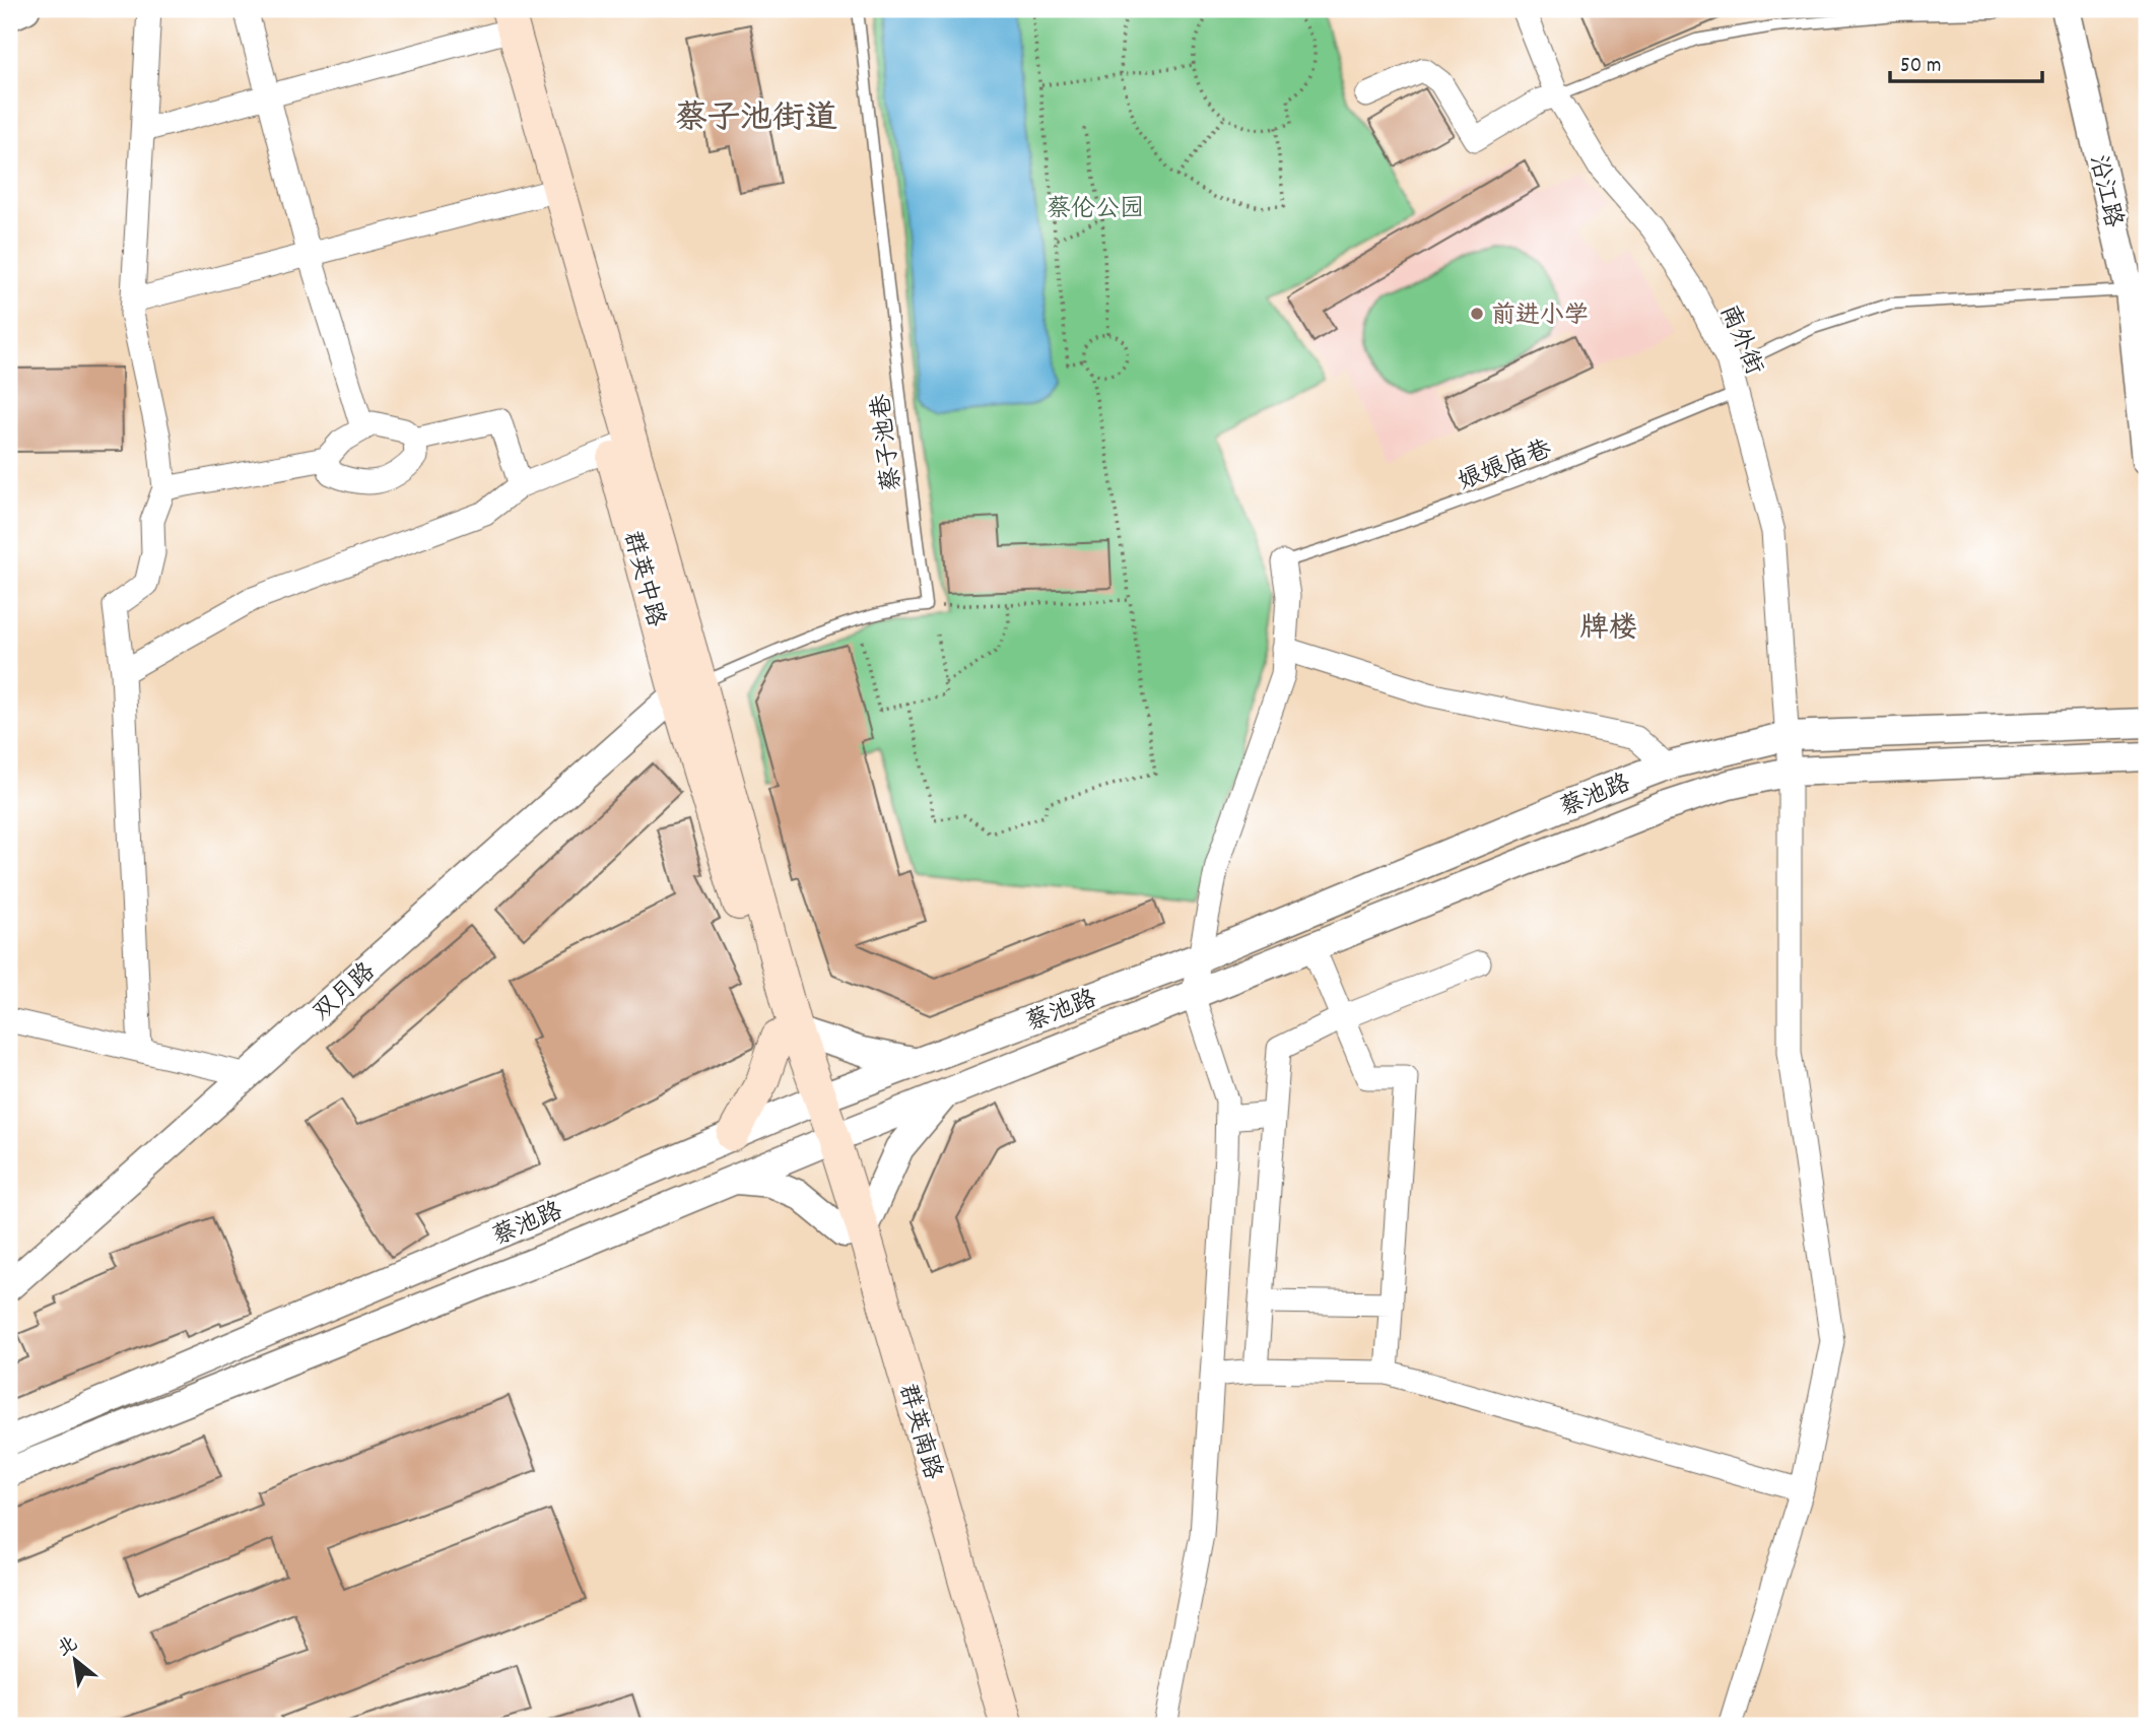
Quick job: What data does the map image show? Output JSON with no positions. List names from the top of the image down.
{
  "streets": {
    "main road": ["群英中路", "群英南路"],
    "street": [
      "沿江路",
      "南外街",
      "蔡池路",
      "双月路"
    ],
    "lane": ["蔡子池巷", "娘娘庙巷"]
  },
  "crossings": [
    ["南外街", "娘娘庙巷"],
    ["南外街", "蔡池路"],
    ["群英中路", "蔡池路"],
    ["群英中路", "双月路"],
    ["群英中路", "群英南路"],
    ["蔡池路", "群英南路"]
  ],
  "districts": ["蔡子池街道", "牌楼"],
  "parks": ["蔡伦公园"],
  "places": ["前进小学"],
  "scale_bar": "50 m",
  "north": "top left"
}
